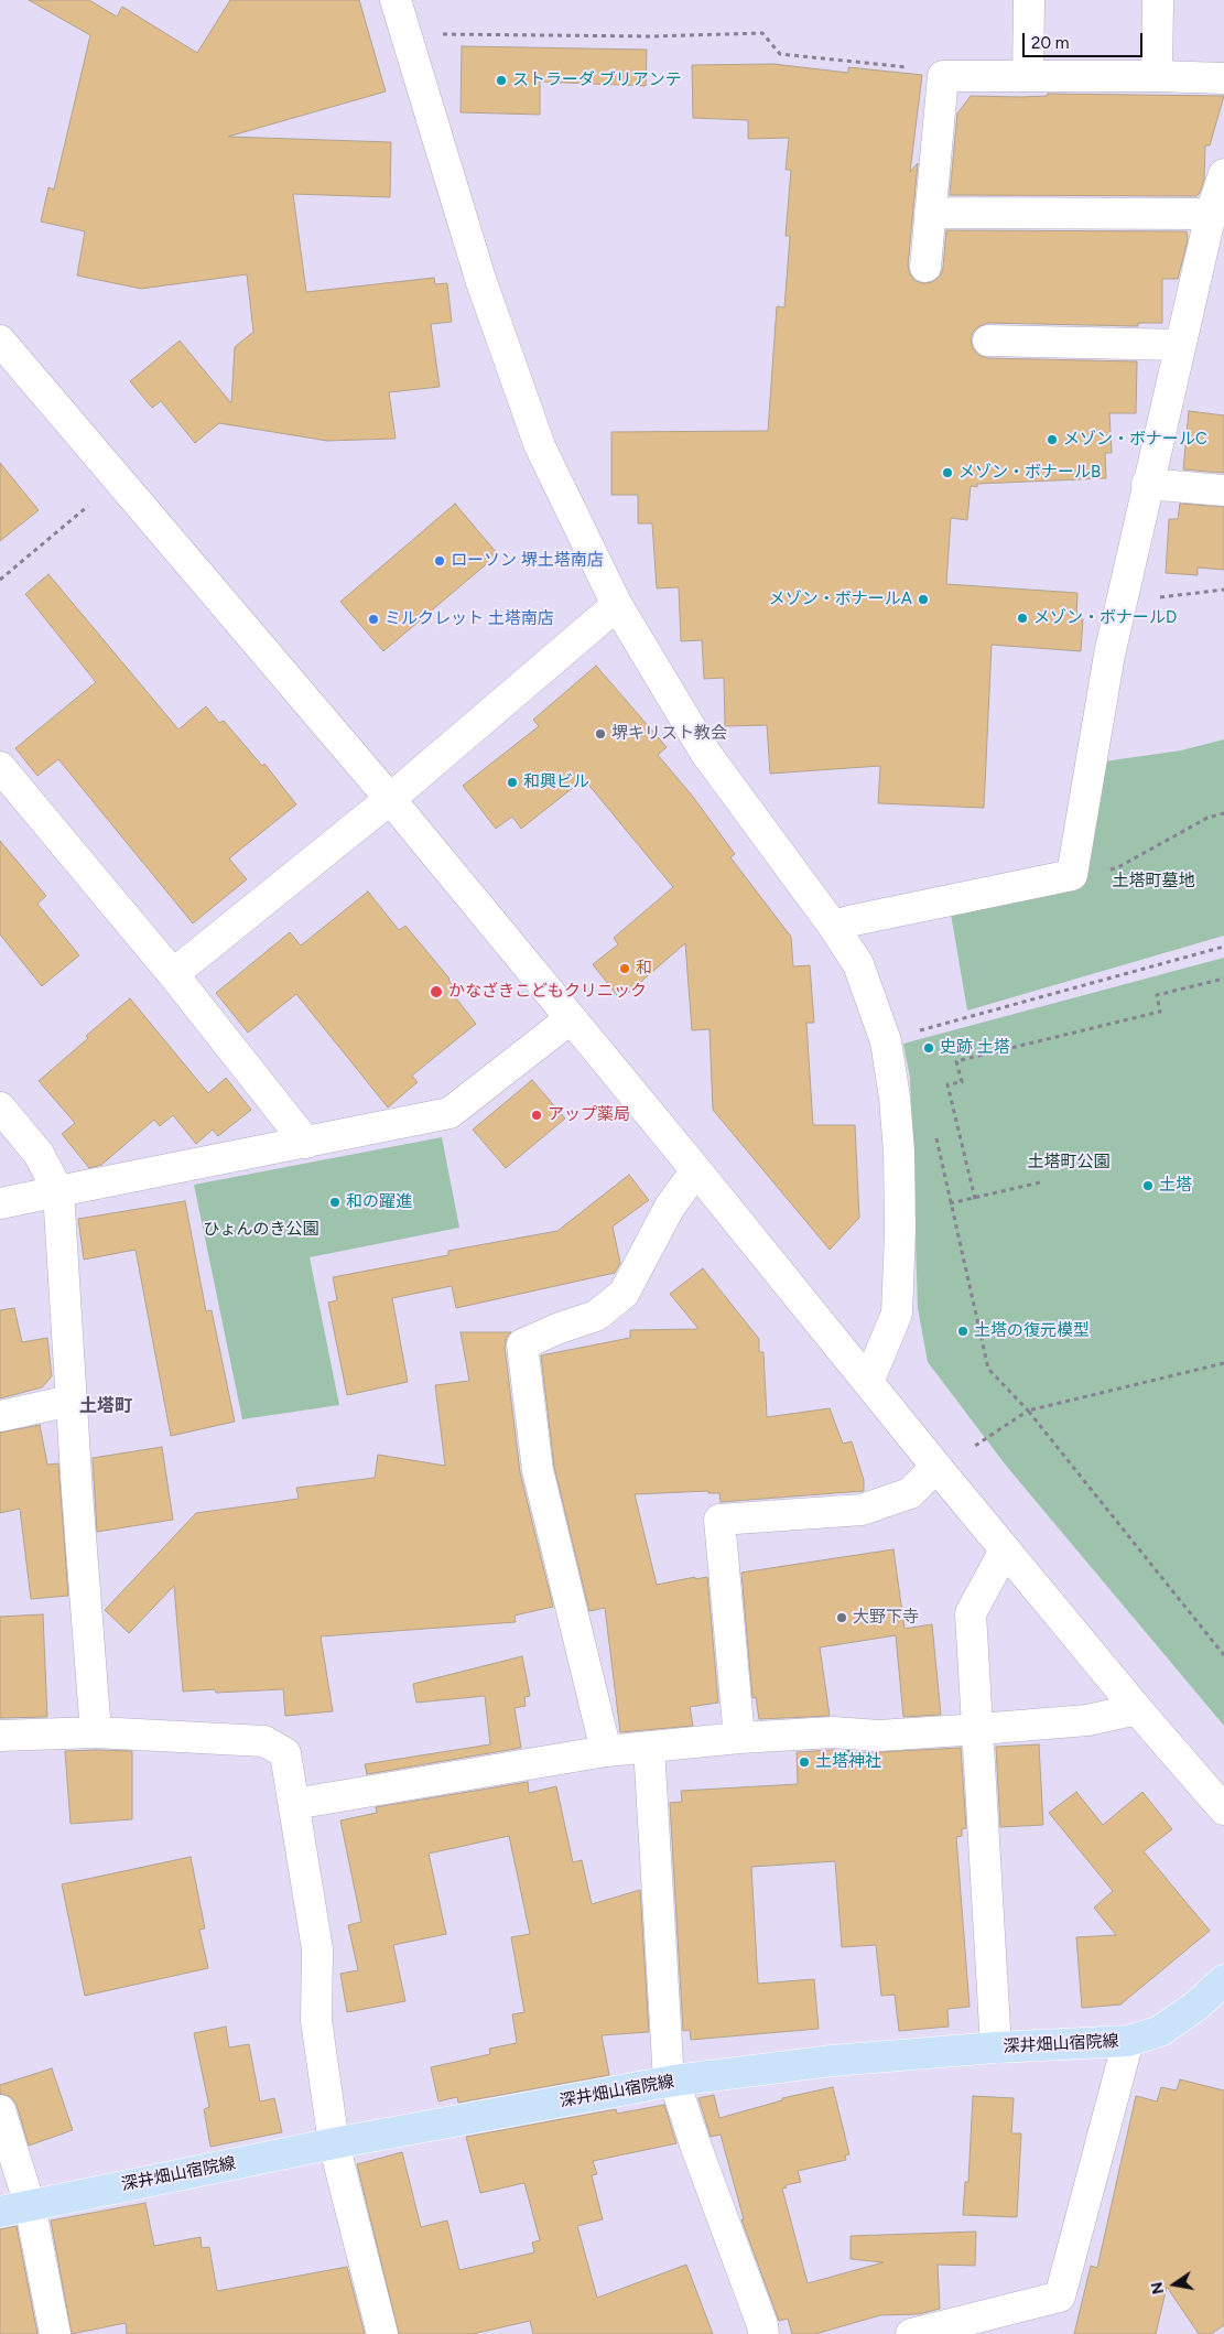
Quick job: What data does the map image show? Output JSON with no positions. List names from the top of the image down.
{
  "streets": {
    "main road": ["深井畑山宿院線"]
  },
  "districts": ["土塔町"],
  "parks": ["土塔町墓地", "土塔町公園", "ひょんのき公園"],
  "places": [
    "ストラーダ ブリアンテ",
    "メゾン・ボナールC",
    "メゾン・ボナールB",
    "ローソン 堺土塔南店",
    "メゾン・ボナールA",
    "メゾン・ボナールD",
    "ミルクレット 土塔南店",
    "堺キリスト教会",
    "和興ビル",
    "和",
    "かなざきこどもクリニック",
    "史跡 土塔",
    "アップ薬局",
    "土塔",
    "和の躍進",
    "土塔の復元模型",
    "大野下寺",
    "土塔神社"
  ],
  "scale_bar": "20 m",
  "north": "left"
}
